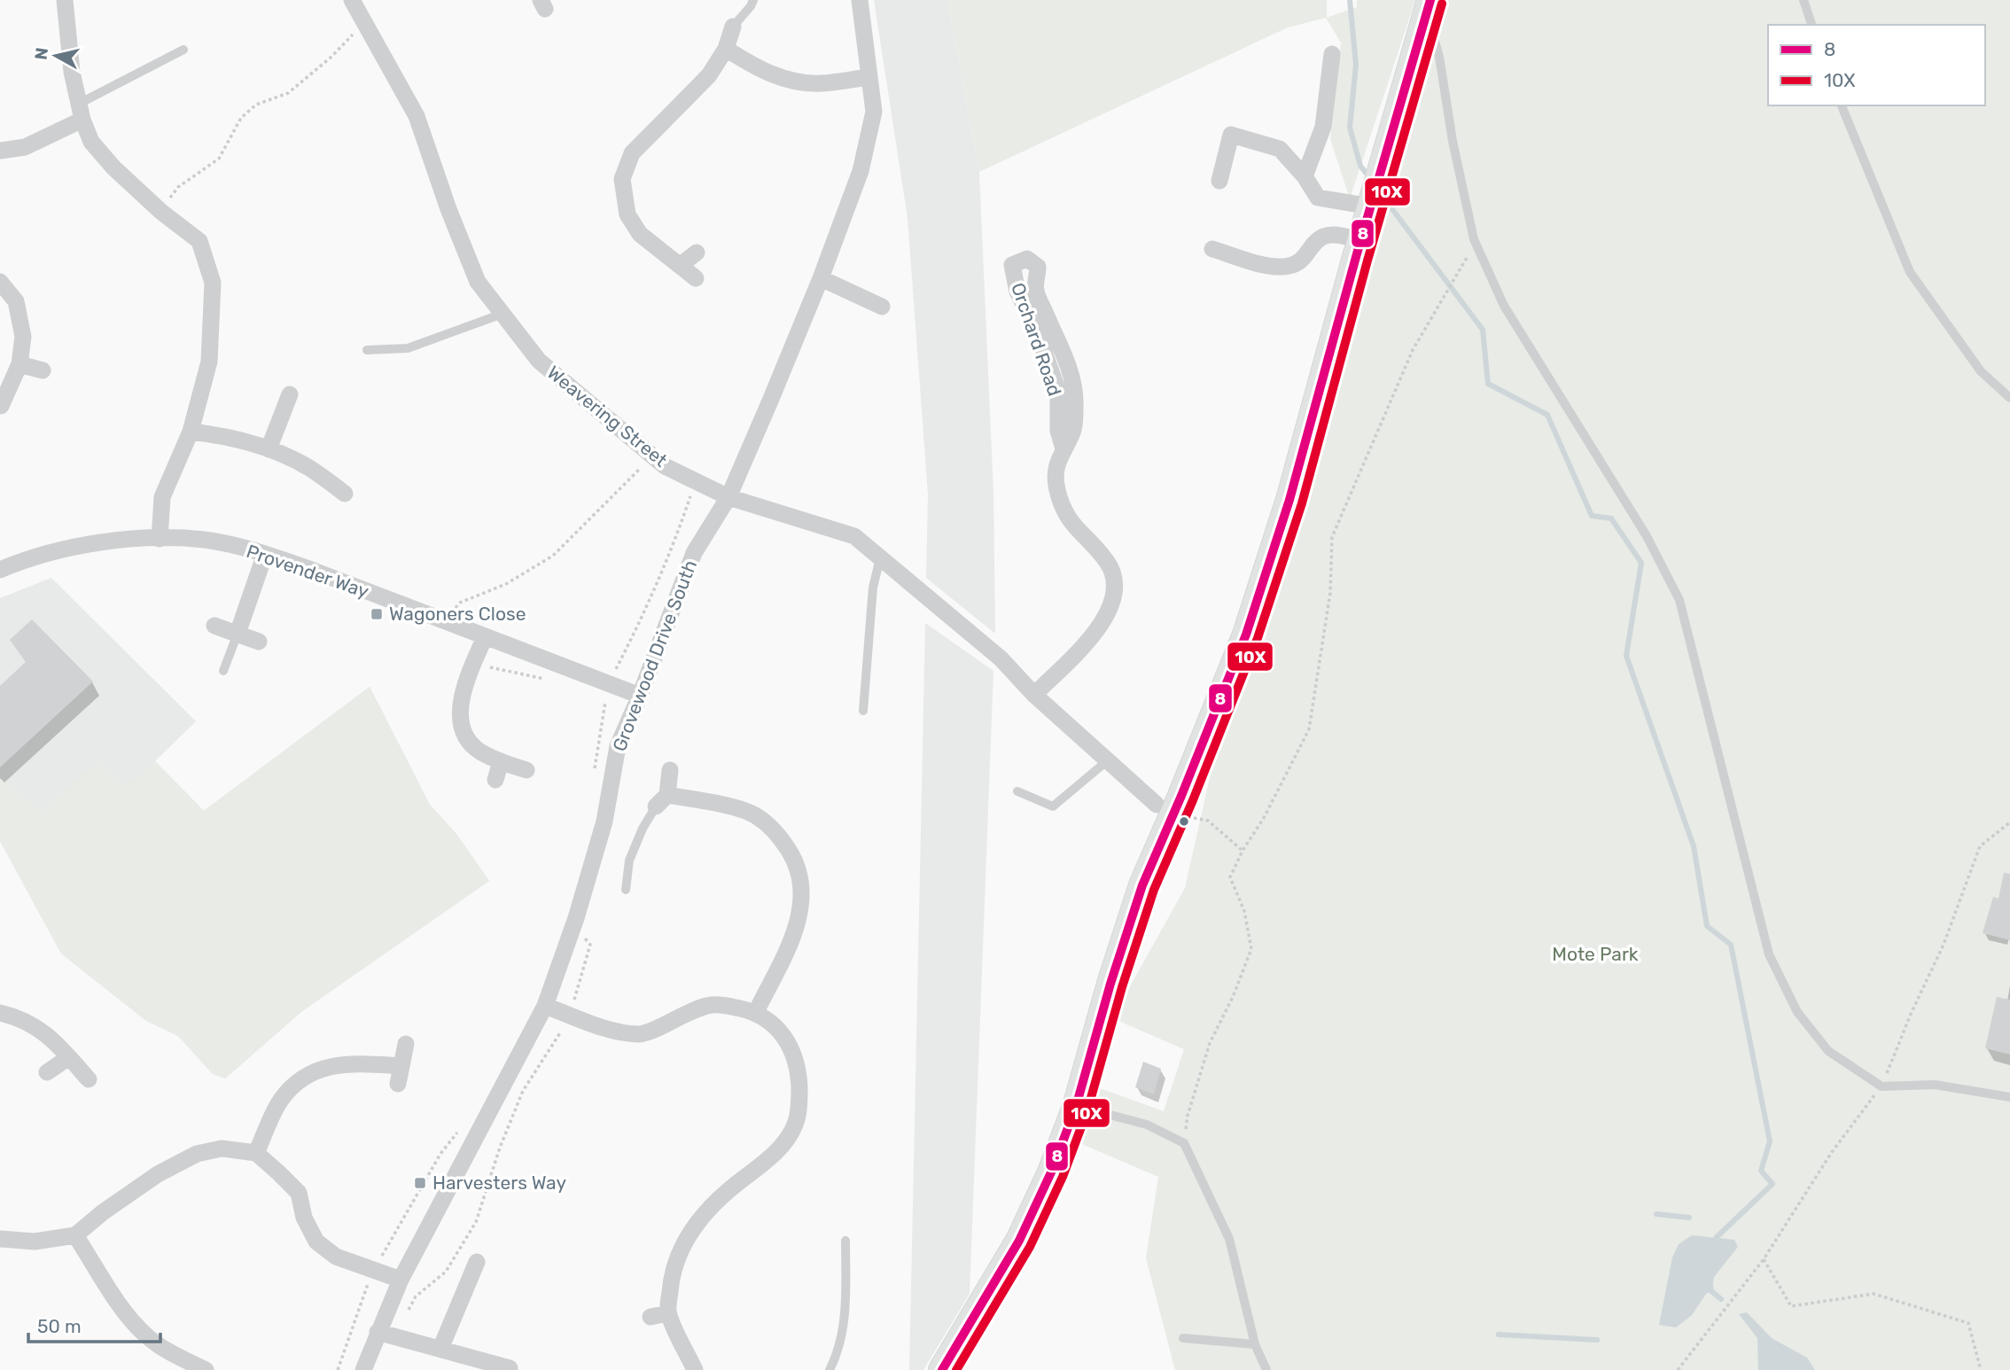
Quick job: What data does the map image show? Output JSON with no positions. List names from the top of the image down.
{
  "streets": {
    "street": [
      "Orchard Road",
      "Weavering Street",
      "Provender Way",
      "Grovewood Drive South"
    ]
  },
  "crossings": [
    ["Weavering Street", "Grovewood Drive South"],
    ["Provender Way", "Grovewood Drive South"]
  ],
  "parks": ["Mote Park"],
  "places": {
    "transit": ["Wagoners Close", "Harvesters Way"]
  },
  "lines": ["transit line 8", "transit line 10X"],
  "legend": ["8", "10X"],
  "scale_bar": "50 m",
  "north": "left"
}
